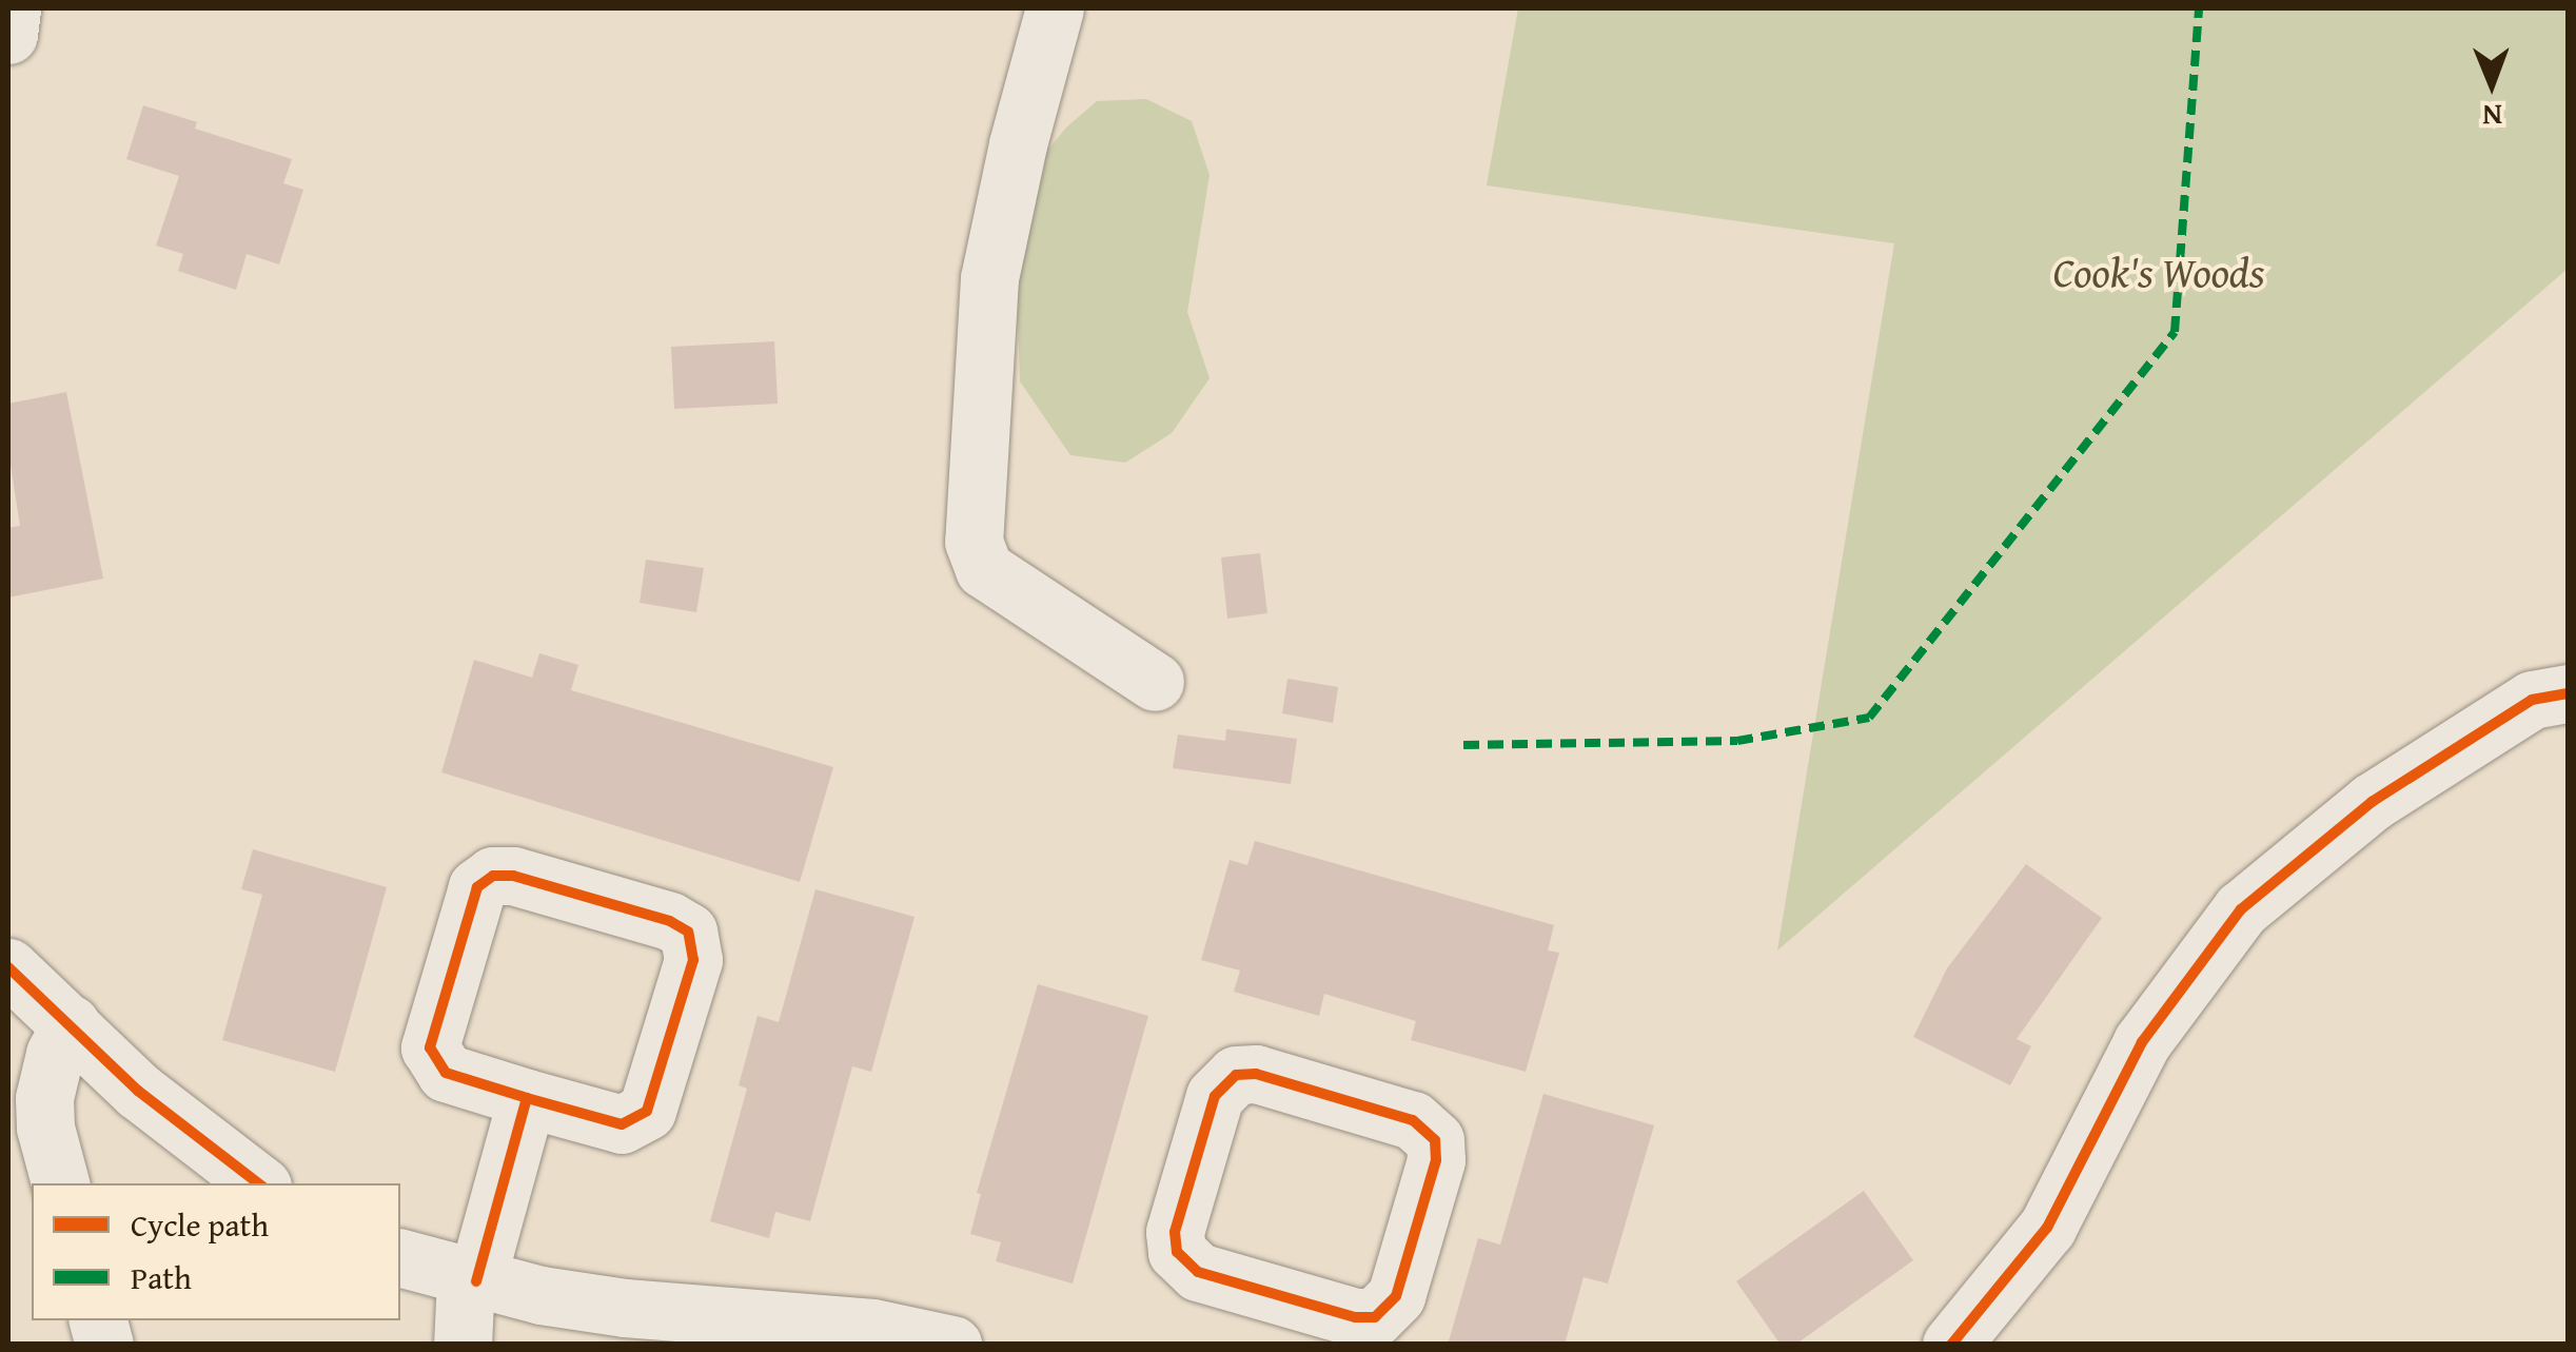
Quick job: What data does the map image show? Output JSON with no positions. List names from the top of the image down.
{
  "parks": ["Cook's Woods"],
  "legend": ["Cycle path", "Path"],
  "north": "bottom"
}
